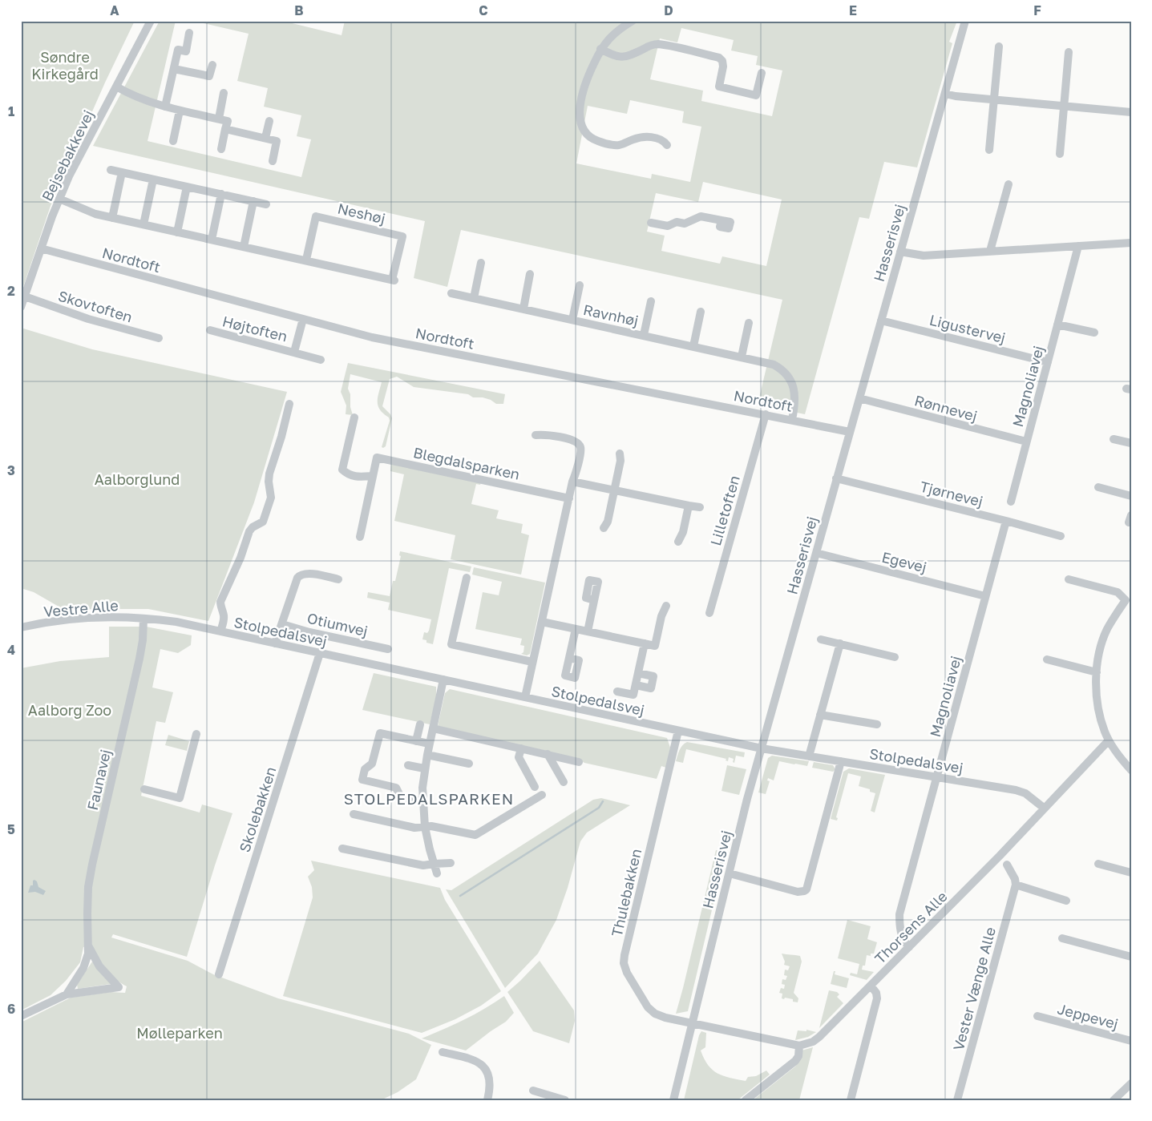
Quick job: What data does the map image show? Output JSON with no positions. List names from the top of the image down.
{
  "streets": {
    "street": [
      "Bejsebakkevej",
      "Neshøj",
      "Hasserisvej",
      "Nordtoft",
      "Skovtoften",
      "Ravnhøj",
      "Højtoften",
      "Ligustervej",
      "Magnoliavej",
      "Rønnevej",
      "Blegdalsparken",
      "Tjørnevej",
      "Lilletoften",
      "Egevej",
      "Vestre Alle",
      "Otiumvej",
      "Stolpedalsvej",
      "Faunavej",
      "Skolebakken",
      "Thulebakken",
      "Thorsens Alle",
      "Vester Vænge Alle",
      "Jeppevej"
    ]
  },
  "crossings": [
    ["Bejsebakkevej", "Neshøj"],
    ["Bejsebakkevej", "Nordtoft"],
    ["Bejsebakkevej", "Skovtoften"],
    ["Hasserisvej", "Nordtoft"],
    ["Hasserisvej", "Ligustervej"],
    ["Hasserisvej", "Rønnevej"],
    ["Hasserisvej", "Tjørnevej"],
    ["Hasserisvej", "Egevej"],
    ["Hasserisvej", "Stolpedalsvej"],
    ["Hasserisvej", "Thulebakken"],
    ["Nordtoft", "Ravnhøj"],
    ["Nordtoft", "Højtoften"],
    ["Nordtoft", "Lilletoften"],
    ["Ligustervej", "Magnoliavej"],
    ["Magnoliavej", "Rønnevej"],
    ["Magnoliavej", "Tjørnevej"],
    ["Magnoliavej", "Egevej"],
    ["Magnoliavej", "Stolpedalsvej"],
    ["Magnoliavej", "Thorsens Alle"],
    ["Vestre Alle", "Stolpedalsvej"],
    ["Vestre Alle", "Faunavej"],
    ["Stolpedalsvej", "Faunavej"],
    ["Stolpedalsvej", "Skolebakken"],
    ["Stolpedalsvej", "Thulebakken"],
    ["Stolpedalsvej", "Thorsens Alle"]
  ],
  "districts": ["STOLPEDALSPARKEN"],
  "parks": [
    "Søndre Kirkegård",
    "Aalborglund",
    "Aalborg Zoo",
    "Mølleparken"
  ],
  "grid": {
    "columns": [
      "A",
      "B",
      "C",
      "D",
      "E",
      "F"
    ],
    "rows": [
      "1",
      "2",
      "3",
      "4",
      "5",
      "6"
    ]
  }
}
